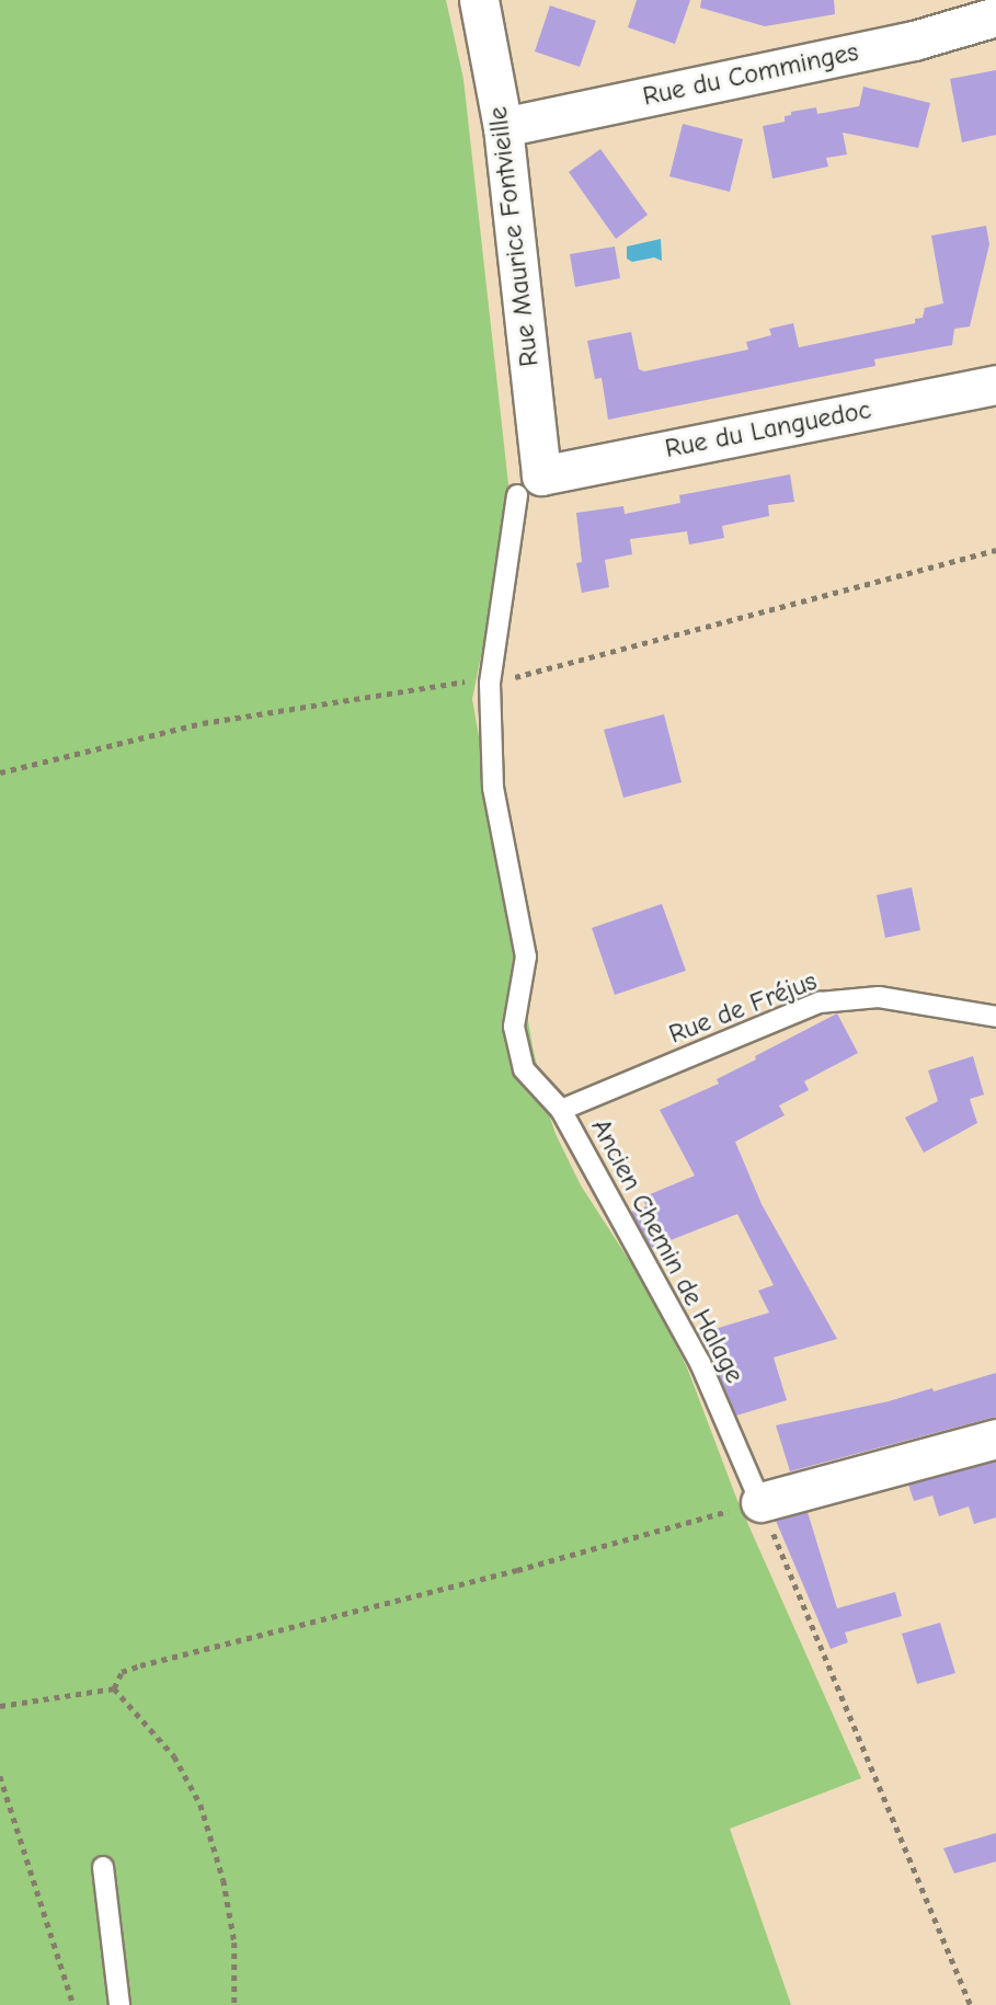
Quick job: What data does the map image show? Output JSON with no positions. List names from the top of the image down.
{
  "streets": {
    "street": ["Rue du Comminges", "Rue Maurice Fontvieille", "Rue du Languedoc"],
    "lane": ["Rue de Fréjus", "Ancien Chemin de Halage"]
  },
  "crossings": [
    ["Rue du Comminges", "Rue Maurice Fontvieille"],
    ["Rue Maurice Fontvieille", "Rue du Languedoc"],
    ["Rue Maurice Fontvieille", "Ancien Chemin de Halage"],
    ["Rue du Languedoc", "Ancien Chemin de Halage"],
    ["Rue de Fréjus", "Ancien Chemin de Halage"]
  ]
}
